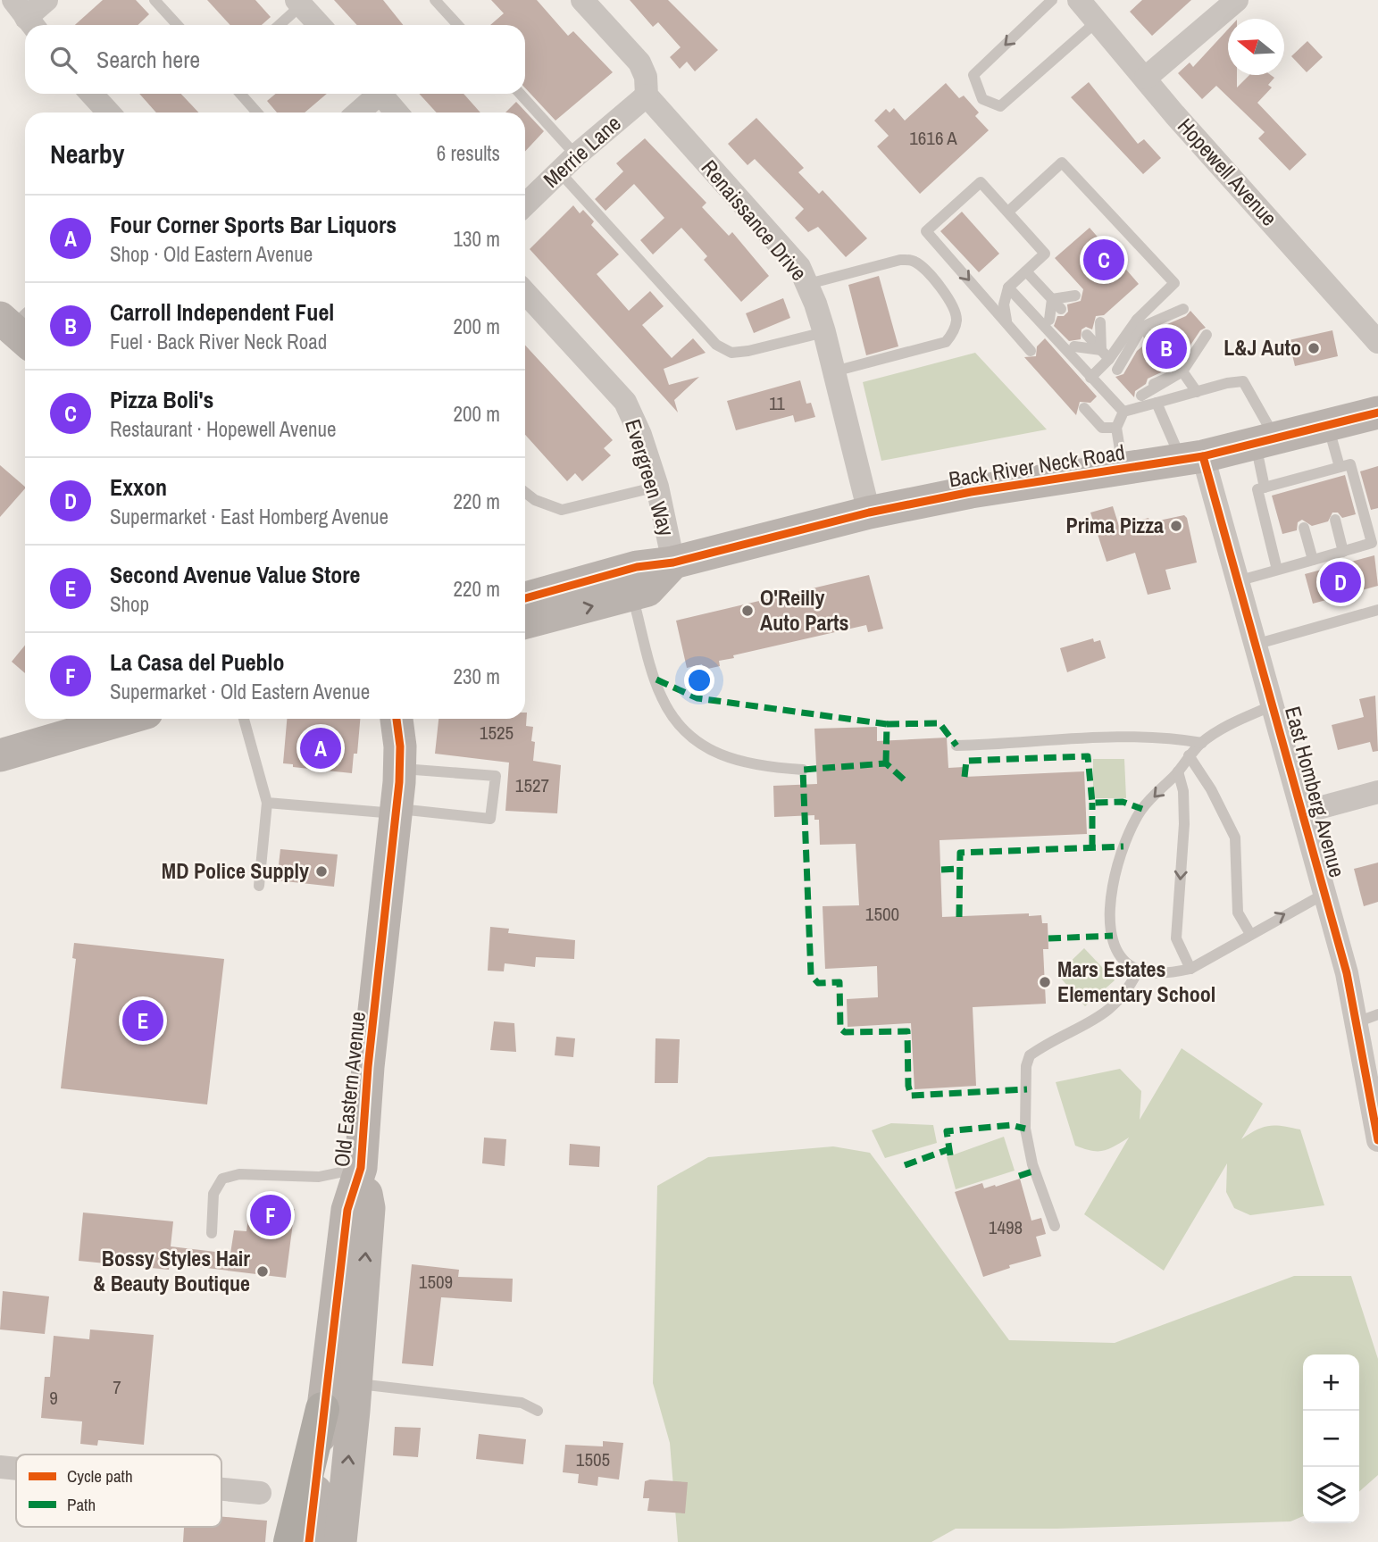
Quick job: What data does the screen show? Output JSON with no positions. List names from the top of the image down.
{
  "streets": {
    "street": [
      "Merrie Lane",
      "Hopewell Avenue",
      "Renaissance Drive",
      "Back River Neck Road",
      "Evergreen Way",
      "East Homberg Avenue",
      "Old Eastern Avenue"
    ]
  },
  "crossings": [
    ["Merrie Lane", "Renaissance Drive"],
    ["Renaissance Drive", "Back River Neck Road"],
    ["Back River Neck Road", "Evergreen Way"],
    ["Back River Neck Road", "East Homberg Avenue"]
  ],
  "places": [
    "L&J Auto",
    "Prima Pizza",
    "O'Reilly Auto Parts",
    "MD Police Supply",
    "Mars Estates Elementary School",
    "Bossy Styles Hair & Beauty Boutique"
  ],
  "house_numbers": [
    "1616 A",
    "11",
    "1525",
    "1527",
    "1500",
    "1498",
    "1509",
    "7",
    "9",
    "1505"
  ],
  "legend": ["Cycle path", "Path"],
  "north": "left",
  "page": {
    "search": "Search here",
    "heading": ["Nearby", "6 results"],
    "list": [
      {
        "mark": "A",
        "name": "Four Corner Sports Bar Liquors",
        "note": "Shop · Old Eastern Avenue",
        "value": "130 m"
      },
      {
        "mark": "B",
        "name": "Carroll Independent Fuel",
        "note": "Fuel · Back River Neck Road",
        "value": "200 m"
      },
      {
        "mark": "C",
        "name": "Pizza Boli's",
        "note": "Restaurant · Hopewell Avenue",
        "value": "200 m"
      },
      {
        "mark": "D",
        "name": "Exxon",
        "note": "Supermarket · East Homberg Avenue",
        "value": "220 m"
      },
      {
        "mark": "E",
        "name": "Second Avenue Value Store",
        "note": "Shop",
        "value": "220 m"
      },
      {
        "mark": "F",
        "name": "La Casa del Pueblo",
        "note": "Supermarket · Old Eastern Avenue",
        "value": "230 m"
      }
    ],
    "pins": [
      "C",
      "B",
      "D",
      "A",
      "E",
      "F"
    ],
    "map_buttons": ["+", "−"]
  }
}
